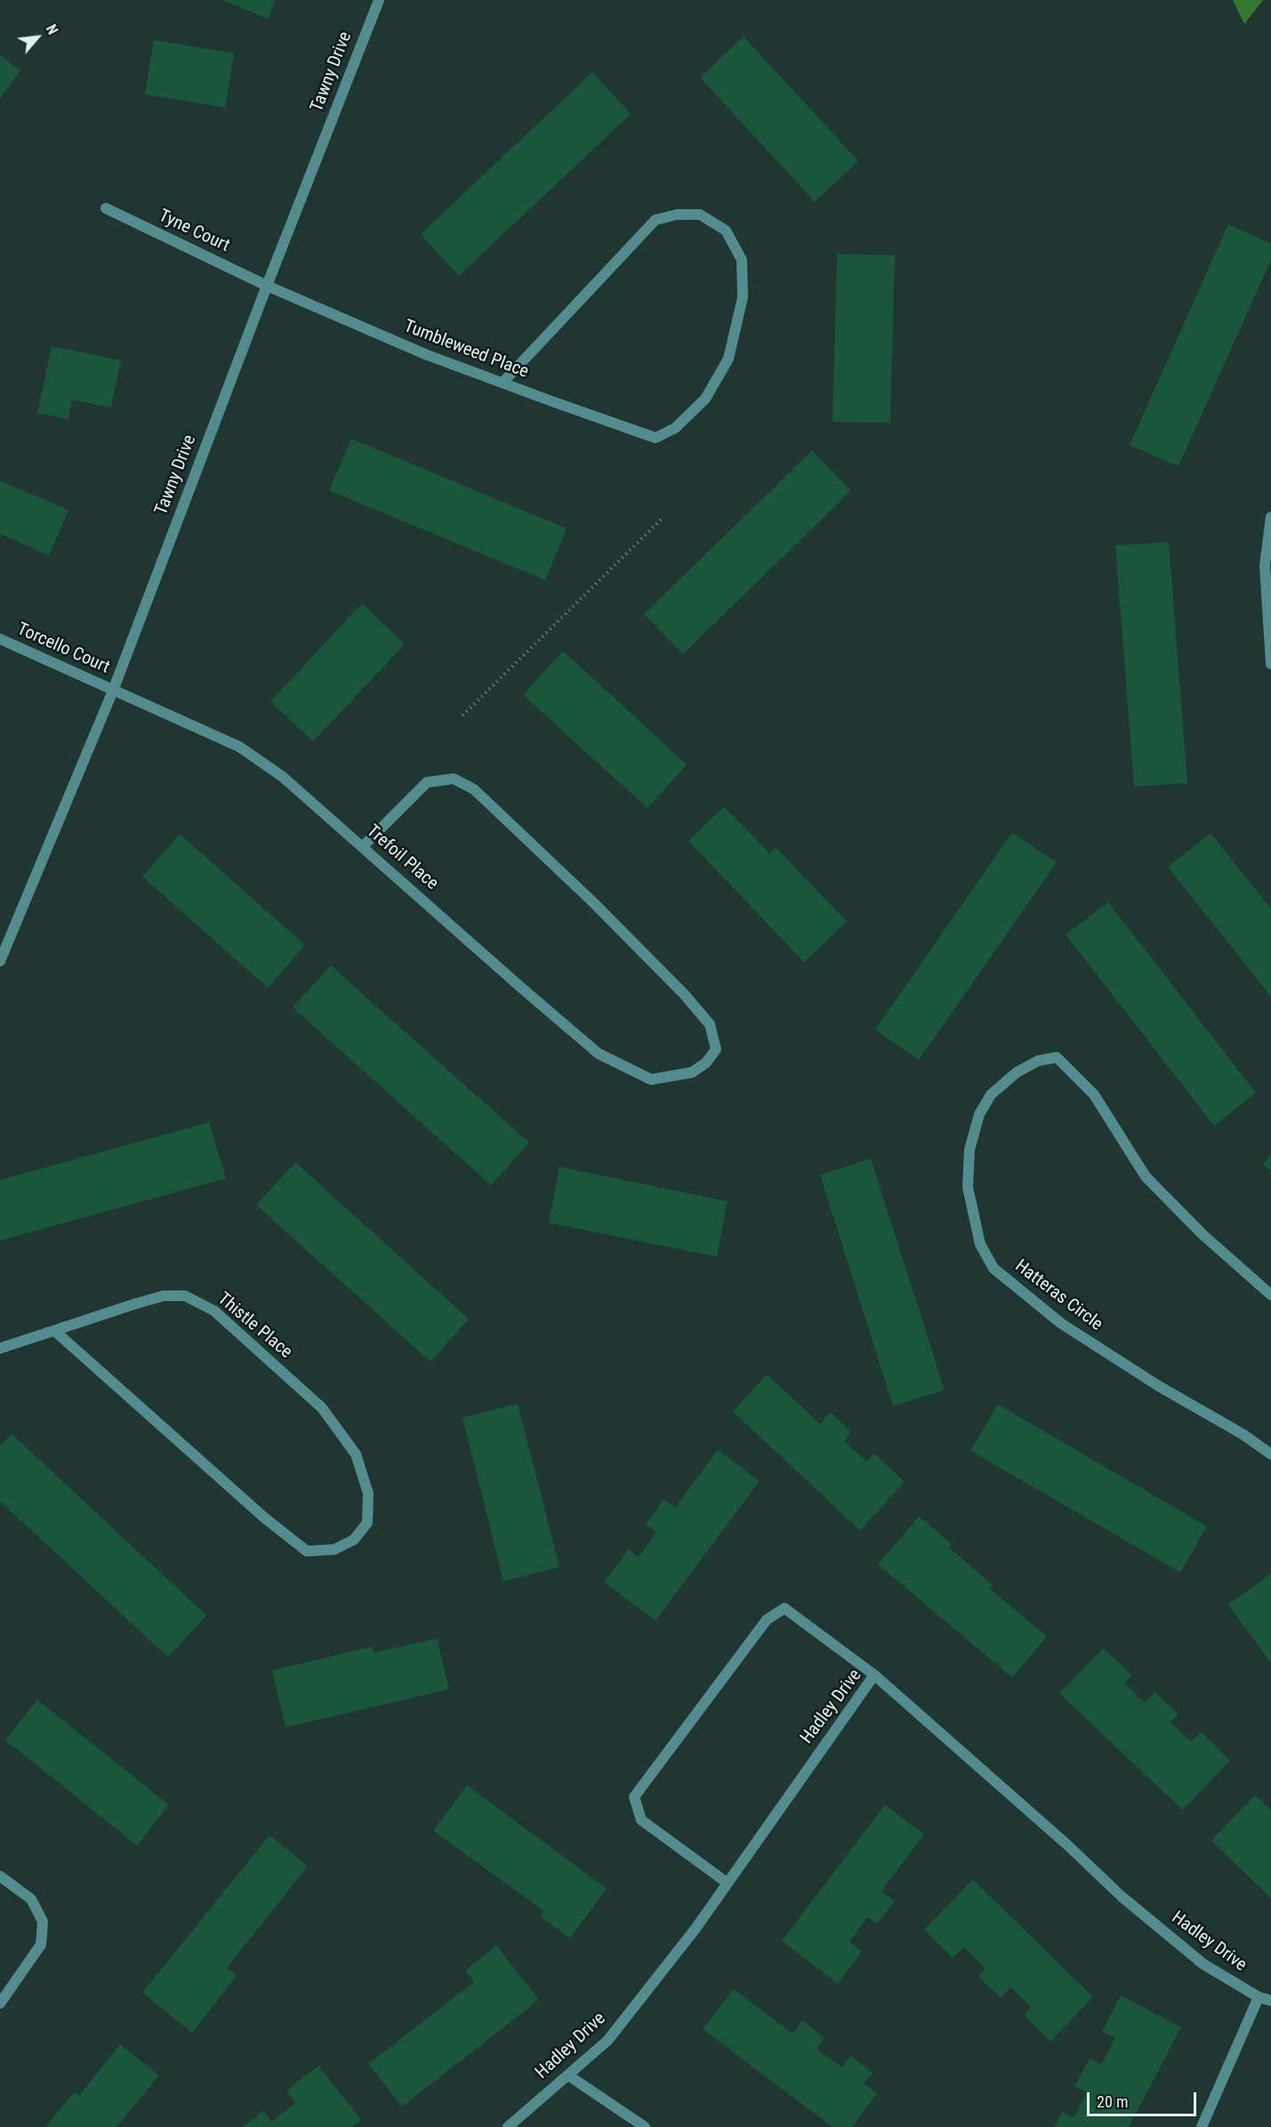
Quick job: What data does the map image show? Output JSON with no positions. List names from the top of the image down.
{
  "streets": {
    "street": [
      "Tawny Drive",
      "Tyne Court",
      "Tumbleweed Place",
      "Torcello Court",
      "Trefoil Place",
      "Hatteras Circle",
      "Thistle Place",
      "Hadley Drive"
    ]
  },
  "crossings": [
    ["Tawny Drive", "Tyne Court"],
    ["Tawny Drive", "Tumbleweed Place"],
    ["Tawny Drive", "Torcello Court"],
    ["Tawny Drive", "Trefoil Place"],
    ["Tyne Court", "Tumbleweed Place"],
    ["Torcello Court", "Trefoil Place"]
  ],
  "scale_bar": "20 m",
  "north": "top right"
}
